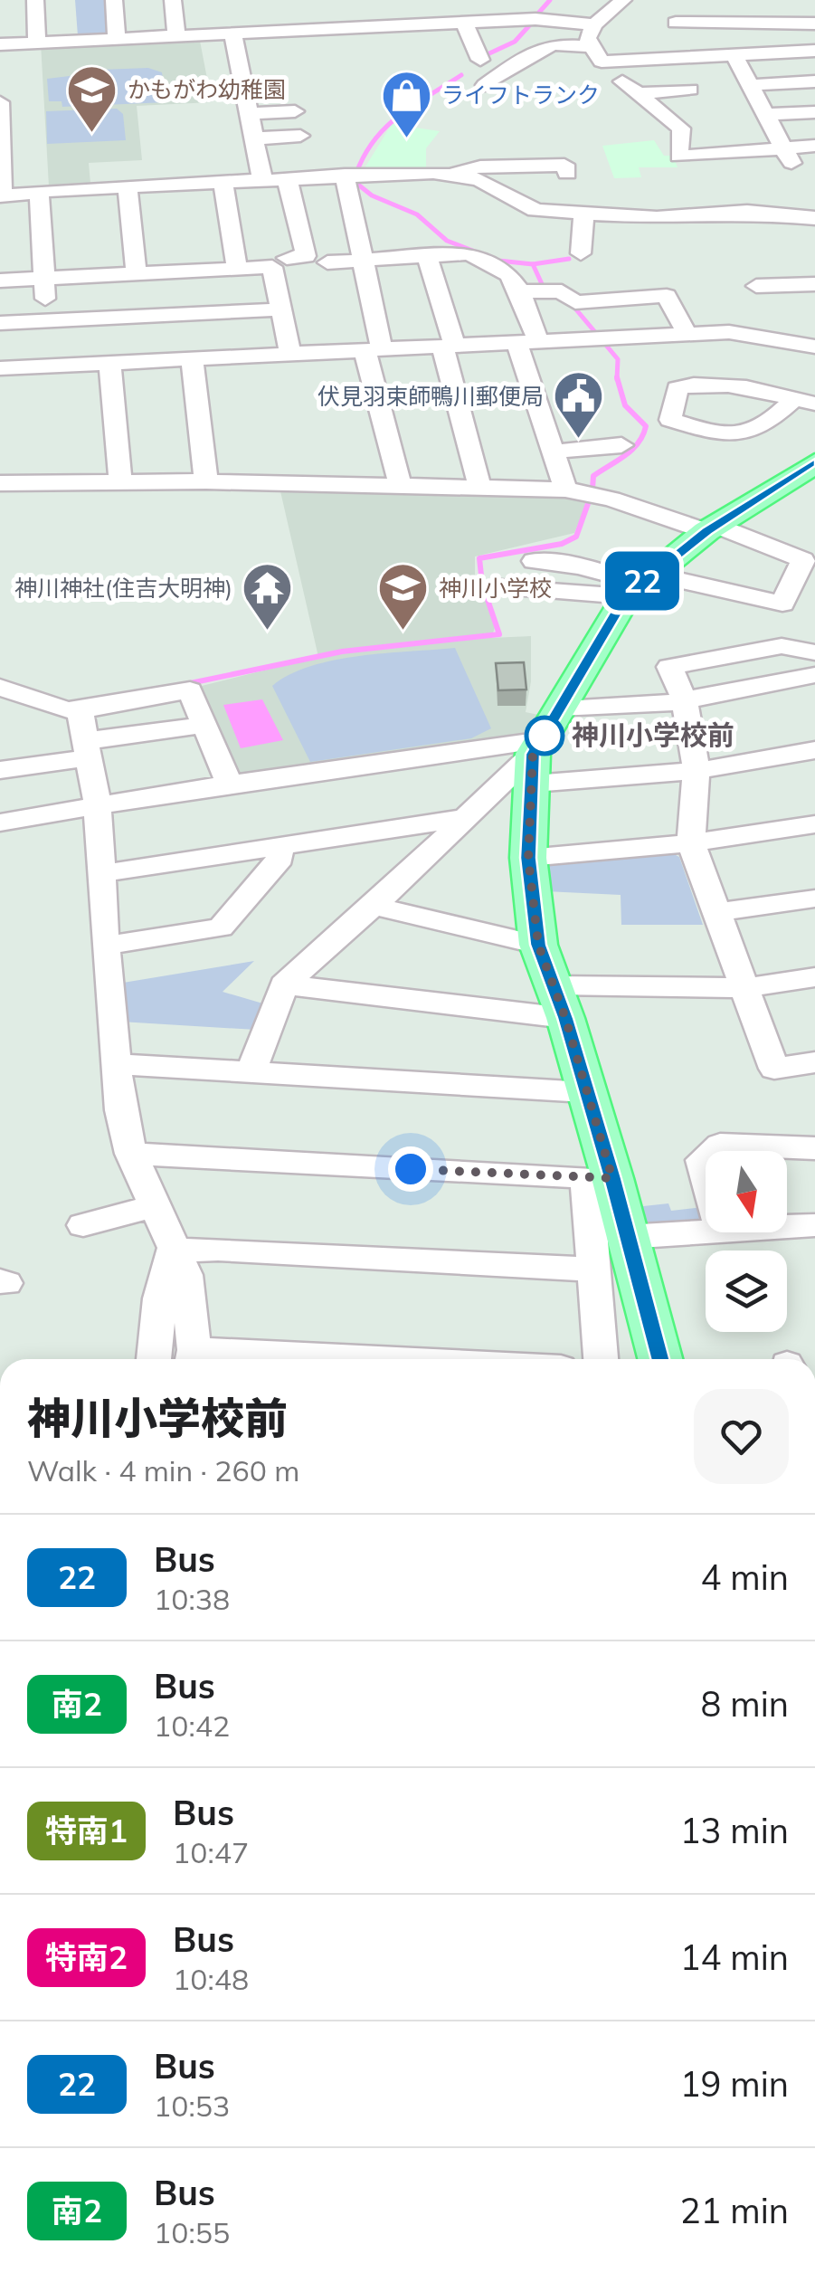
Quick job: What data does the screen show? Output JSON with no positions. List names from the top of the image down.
{
  "places": {
    "school or university": ["かもがわ幼稚園", "神川小学校"],
    "shop": ["ライフトランク"],
    "public building": ["伏見羽束師鴨川郵便局"],
    "temple": ["神川神社(住吉大明神)"],
    "other": ["神川小学校前"]
  },
  "lines": ["bus line 22"],
  "north": "bottom",
  "page": {
    "on_map": "22",
    "heading": ["神川小学校前", "Walk · 4 min · 260 m"],
    "list": [
      {
        "mark": "22",
        "name": "Bus",
        "note": "10:38",
        "value": "4 min"
      },
      {
        "mark": "南2",
        "name": "Bus",
        "note": "10:42",
        "value": "8 min"
      },
      {
        "mark": "特南1",
        "name": "Bus",
        "note": "10:47",
        "value": "13 min"
      },
      {
        "mark": "特南2",
        "name": "Bus",
        "note": "10:48",
        "value": "14 min"
      },
      {
        "mark": "22",
        "name": "Bus",
        "note": "10:53",
        "value": "19 min"
      },
      {
        "mark": "南2",
        "name": "Bus",
        "note": "10:55",
        "value": "21 min"
      }
    ]
  }
}
